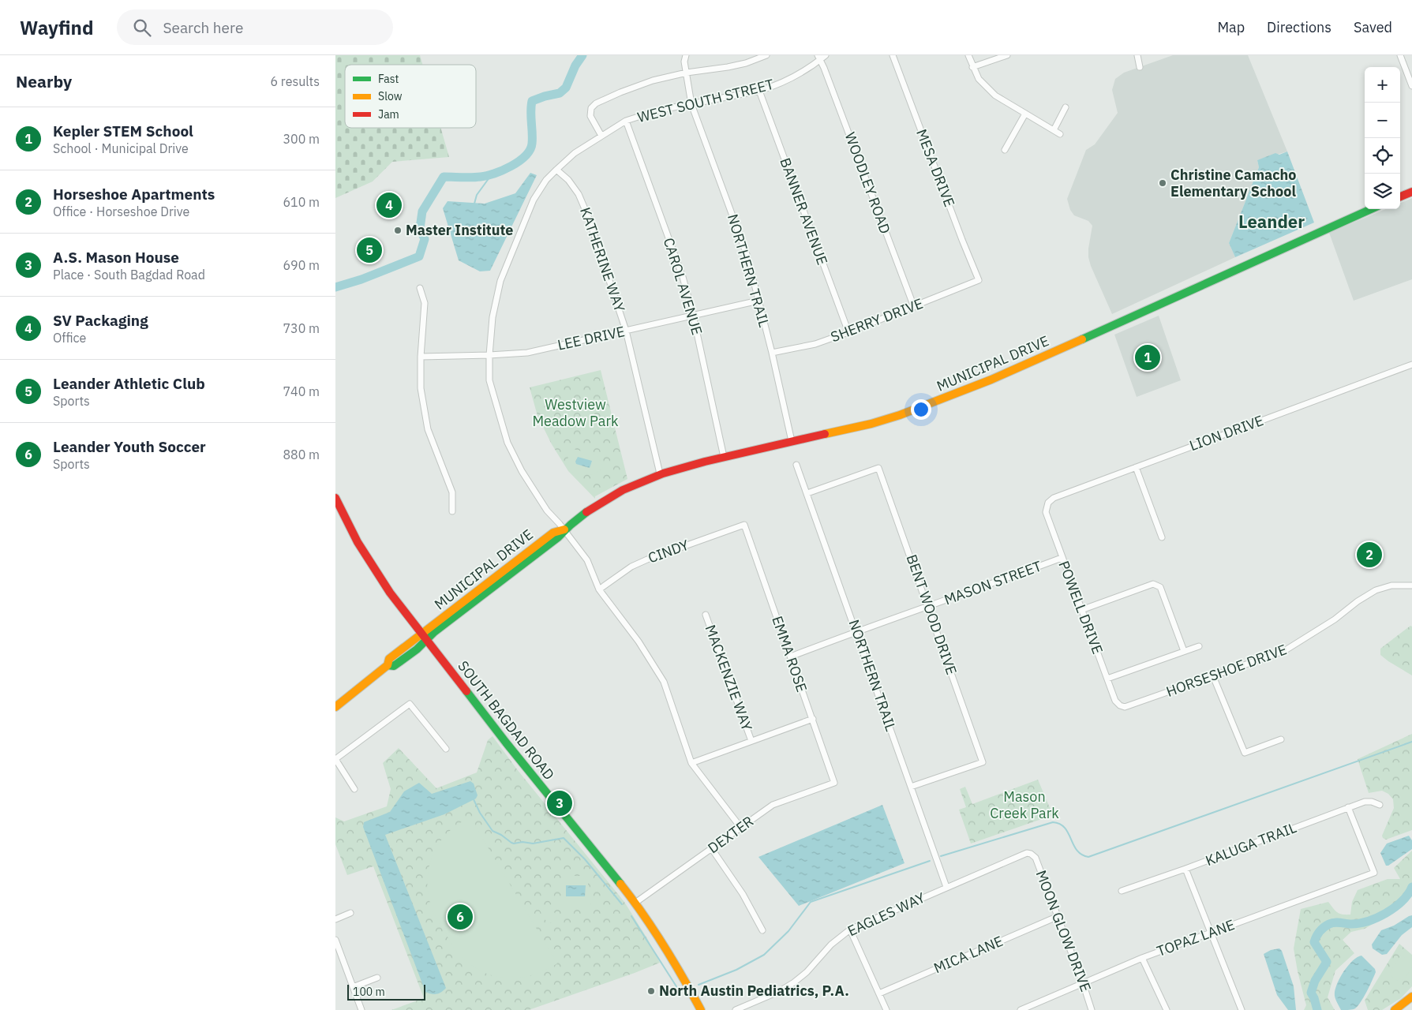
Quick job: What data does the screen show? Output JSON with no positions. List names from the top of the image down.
{
  "streets": {
    "street": [
      "WEST SOUTH STREET",
      "MESA DRIVE",
      "WOODLEY ROAD",
      "BANNER AVENUE",
      "KATHERINE WAY",
      "NORTHERN TRAIL",
      "CAROL AVENUE",
      "SHERRY DRIVE",
      "LEE DRIVE",
      "MUNICIPAL DRIVE",
      "LION DRIVE",
      "CINDY",
      "MASON STREET",
      "POWELL DRIVE",
      "BENT WOOD DRIVE",
      "EMMA ROSE",
      "HORSESHOE DRIVE",
      "MACKENZIE WAY",
      "SOUTH BAGDAD ROAD",
      "DEXTER",
      "KALUGA TRAIL",
      "EAGLES WAY",
      "MOON GLOW DRIVE",
      "TOPAZ LANE",
      "MICA LANE"
    ]
  },
  "crossings": [
    ["WEST SOUTH STREET", "WOODLEY ROAD"],
    ["WEST SOUTH STREET", "BANNER AVENUE"],
    ["WEST SOUTH STREET", "KATHERINE WAY"],
    ["WEST SOUTH STREET", "NORTHERN TRAIL"],
    ["WEST SOUTH STREET", "CAROL AVENUE"],
    ["WEST SOUTH STREET", "LEE DRIVE"],
    ["WEST SOUTH STREET", "MUNICIPAL DRIVE"],
    ["WEST SOUTH STREET", "CINDY"],
    ["WEST SOUTH STREET", "DEXTER"],
    ["MESA DRIVE", "SHERRY DRIVE"],
    ["WOODLEY ROAD", "SHERRY DRIVE"],
    ["BANNER AVENUE", "SHERRY DRIVE"],
    ["KATHERINE WAY", "LEE DRIVE"],
    ["KATHERINE WAY", "MUNICIPAL DRIVE"],
    ["NORTHERN TRAIL", "SHERRY DRIVE"],
    ["NORTHERN TRAIL", "LEE DRIVE"],
    ["NORTHERN TRAIL", "MUNICIPAL DRIVE"],
    ["NORTHERN TRAIL", "MASON STREET"],
    ["NORTHERN TRAIL", "BENT WOOD DRIVE"],
    ["NORTHERN TRAIL", "EAGLES WAY"],
    ["CAROL AVENUE", "LEE DRIVE"],
    ["CAROL AVENUE", "MUNICIPAL DRIVE"],
    ["MUNICIPAL DRIVE", "SOUTH BAGDAD ROAD"],
    ["LION DRIVE", "POWELL DRIVE"],
    ["CINDY", "EMMA ROSE"],
    ["MASON STREET", "POWELL DRIVE"],
    ["MASON STREET", "BENT WOOD DRIVE"],
    ["MASON STREET", "EMMA ROSE"],
    ["POWELL DRIVE", "HORSESHOE DRIVE"],
    ["EMMA ROSE", "DEXTER"],
    ["SOUTH BAGDAD ROAD", "DEXTER"],
    ["KALUGA TRAIL", "TOPAZ LANE"],
    ["EAGLES WAY", "MOON GLOW DRIVE"],
    ["MOON GLOW DRIVE", "TOPAZ LANE"],
    ["MOON GLOW DRIVE", "MICA LANE"]
  ],
  "districts": ["Leander"],
  "parks": ["Westview Meadow Park", "Mason Creek Park"],
  "places": ["Christine Camacho Elementary School", "Master Institute", "North Austin Pediatrics, P.A."],
  "legend": ["Fast", "Slow", "Jam"],
  "scale_bar": "100 m",
  "page": {
    "header": "Wayfind",
    "search": "Search here",
    "nav": ["Map", "Directions", "Saved"],
    "heading": ["Nearby", "6 results"],
    "map_buttons": ["+", "−"],
    "list": [
      {
        "mark": "1",
        "name": "Kepler STEM School",
        "note": "School · Municipal Drive",
        "value": "300 m"
      },
      {
        "mark": "2",
        "name": "Horseshoe Apartments",
        "note": "Office · Horseshoe Drive",
        "value": "610 m"
      },
      {
        "mark": "3",
        "name": "A.S. Mason House",
        "note": "Place · South Bagdad Road",
        "value": "690 m"
      },
      {
        "mark": "4",
        "name": "SV Packaging",
        "note": "Office",
        "value": "730 m"
      },
      {
        "mark": "5",
        "name": "Leander Athletic Club",
        "note": "Sports",
        "value": "740 m"
      },
      {
        "mark": "6",
        "name": "Leander Youth Soccer",
        "note": "Sports",
        "value": "880 m"
      }
    ],
    "pins": [
      "4",
      "5",
      "1",
      "2",
      "3",
      "6"
    ],
    "scale": "100 m"
  }
}
